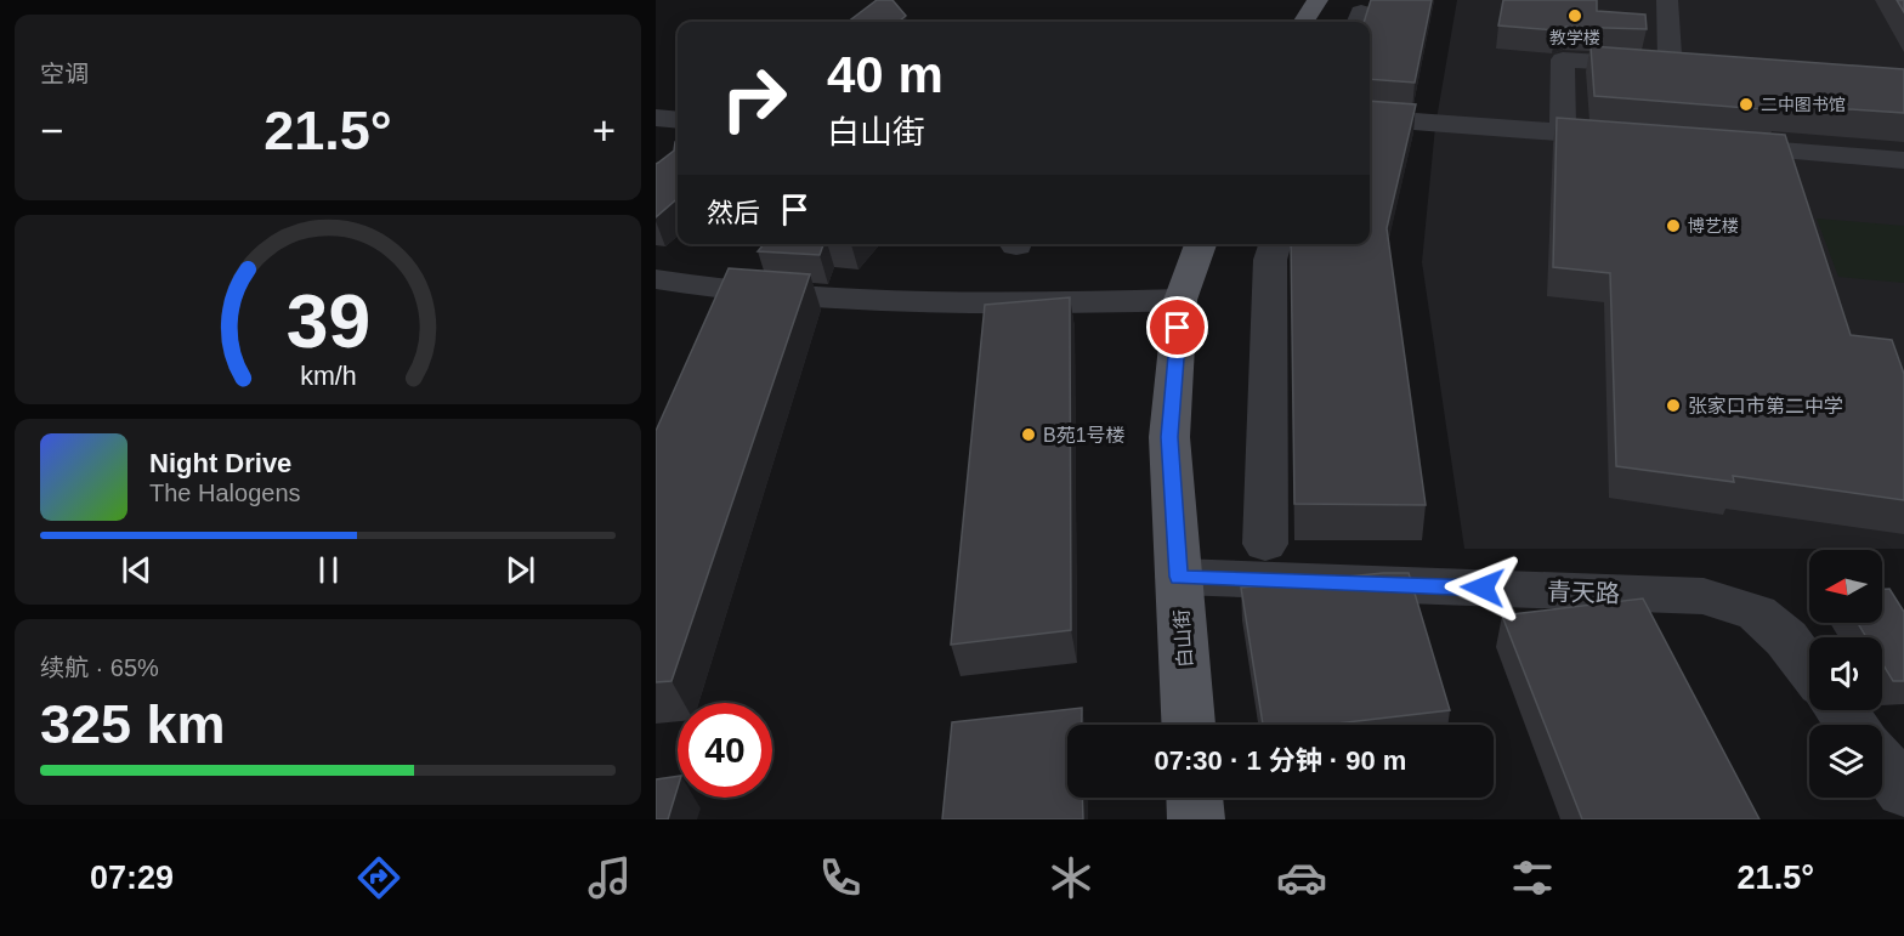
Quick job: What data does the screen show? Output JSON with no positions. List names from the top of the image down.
{
  "streets": {
    "main road": ["白山街"],
    "street": ["青天路"]
  },
  "crossings": [
    ["青天路", "白山街"]
  ],
  "places": [
    "教学楼",
    "二中图书馆",
    "博艺楼",
    "张家口市第二中学",
    "B苑1号楼"
  ],
  "north": "left",
  "page": {
    "tile": [
      "空调",
      ["续航 · 65%", "325 km"]
    ],
    "turn": ["40 m", "白山街"],
    "heat": ["−", "21.5°", "+"],
    "then": "然后",
    "song": ["Night Drive", "The Halogens"],
    "limit": "40",
    "trip": "07:30 · 1 分钟 · 90 m",
    "tabs": ["07:29", "21.5°"],
    "gauge": ["39", "km/h"]
  }
}
